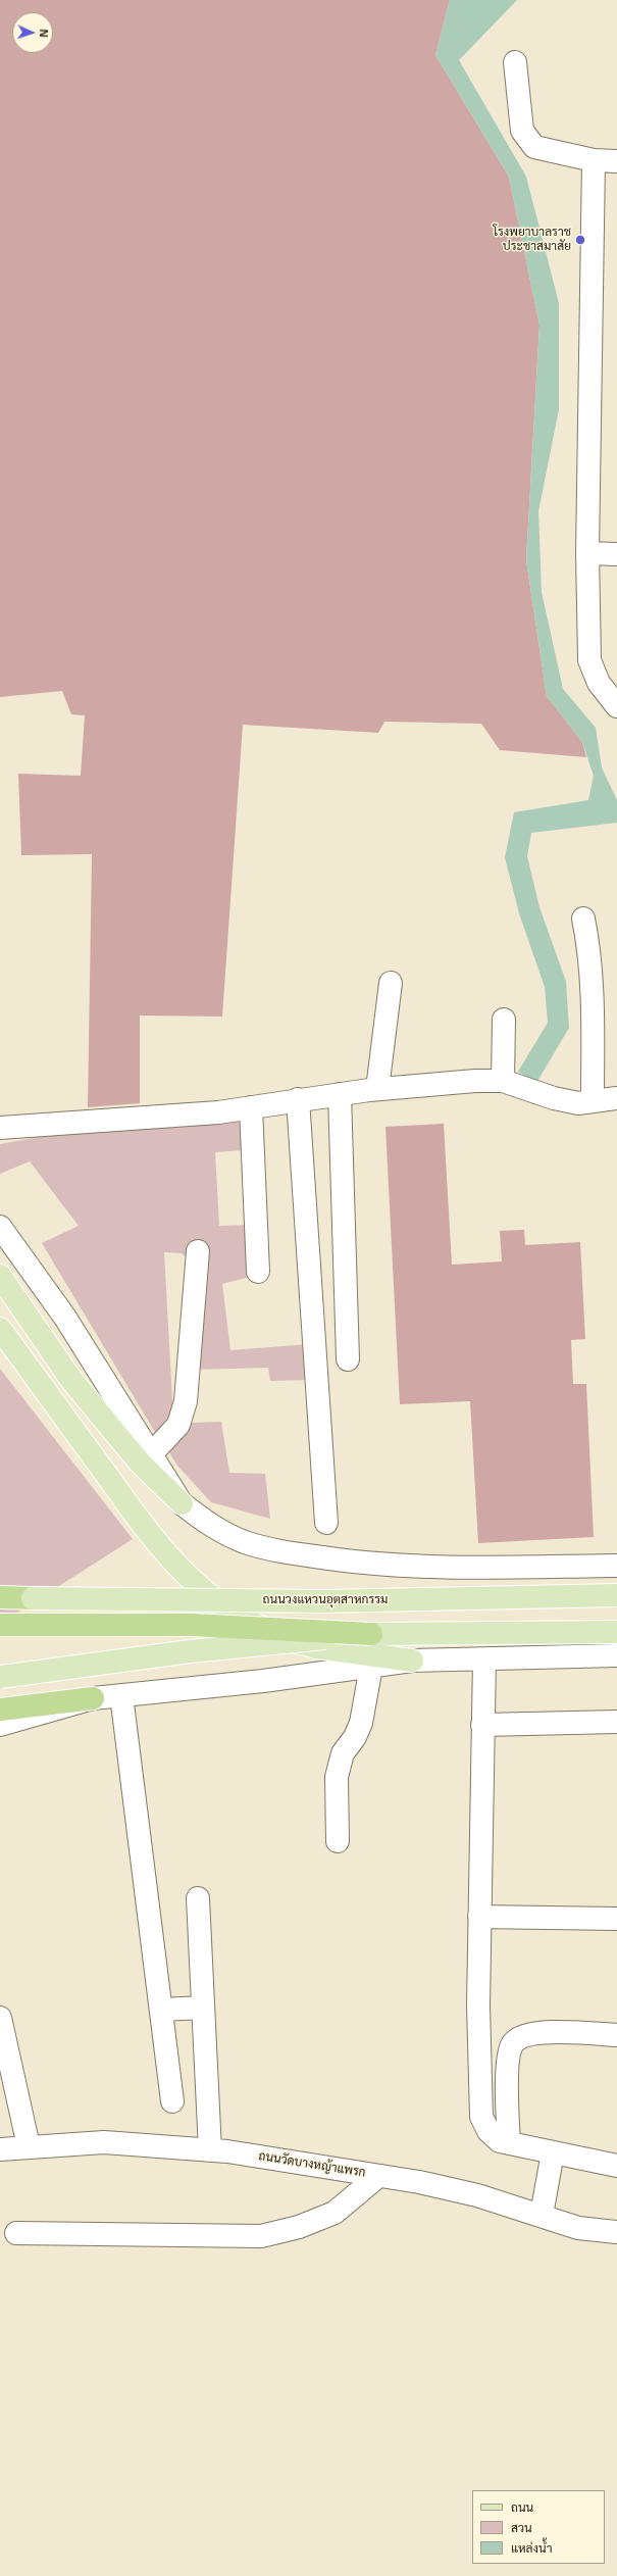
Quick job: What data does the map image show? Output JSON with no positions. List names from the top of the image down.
{
  "streets": {
    "main road": ["ถนนวงแหวนอุตสาหกรรม"],
    "street": ["ถนนวัดบางหญ้าแพรก"]
  },
  "places": ["โรงพยาบาลราช ประชาสมาสัย"],
  "legend": ["ถนน", "สวน", "แหล่งน้ำ"],
  "north": "right"
}
